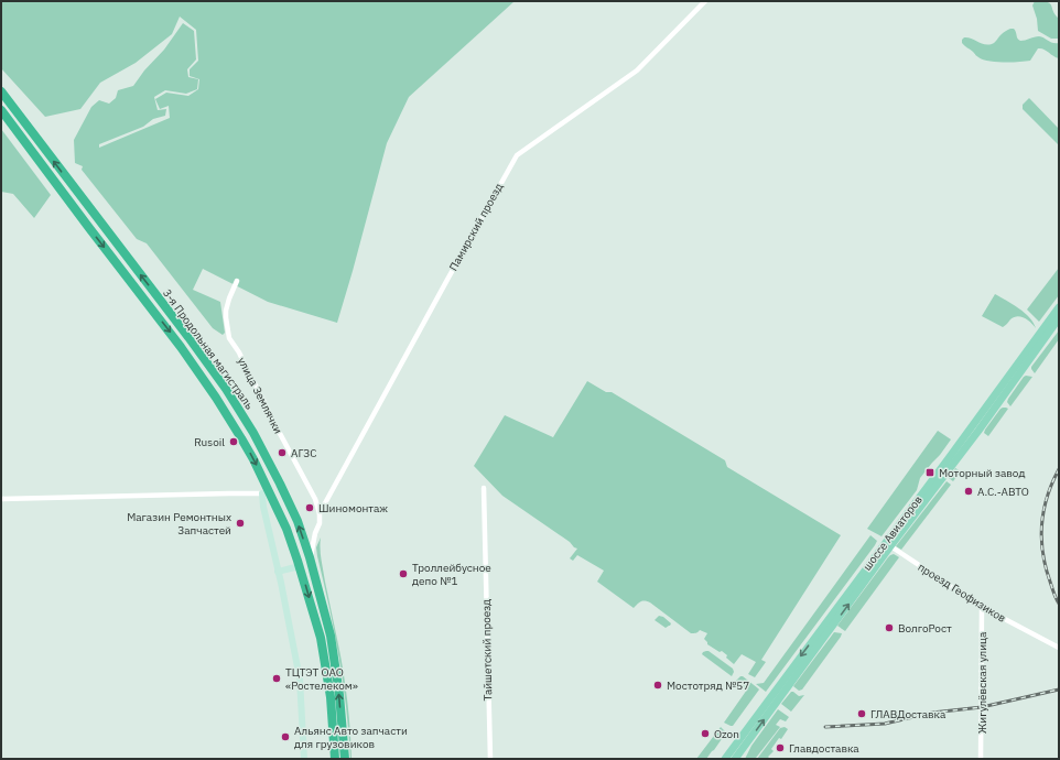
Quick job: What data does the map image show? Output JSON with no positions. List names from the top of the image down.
{
  "streets": {
    "highway": ["3-я Продольная магистраль"],
    "main road": ["шоссе Авиаторов"],
    "street": [
      "Памирский проезд",
      "улица Землячки",
      "проезд Геофизиков",
      "Тайшетский проезд",
      "Жигулёвская улица"
    ]
  },
  "crossings": [
    ["Памирский проезд", "улица Землячки"],
    ["шоссе Авиаторов", "проезд Геофизиков"],
    ["проезд Геофизиков", "Жигулёвская улица"]
  ],
  "places": {
    "other": [
      "Rusoil",
      "АГЗС",
      "А.С.-АВТО",
      "Шиномонтаж",
      "Магазин Ремонтных Запчастей",
      "Троллейбусное депо №1",
      "ВолгоРост",
      "ТЦТЭТ ОАО «Ростелеком»",
      "Мостотряд №57",
      "ГЛАВДоставка",
      "Ozon",
      "Альянс Авто запчасти для грузовиков",
      "Главдоставка"
    ],
    "transit": ["Моторный завод"]
  }
}
